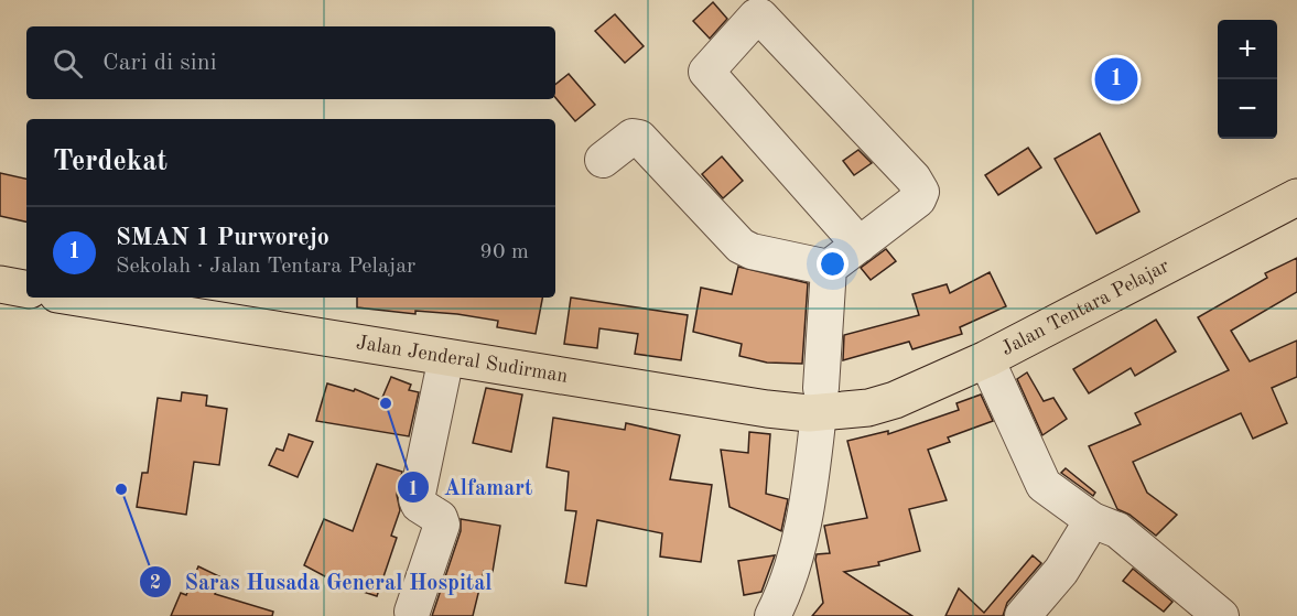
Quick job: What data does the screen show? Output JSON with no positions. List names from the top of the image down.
{
  "streets": {
    "main road": ["Jalan Tentara Pelajar", "Jalan Jenderal Sudirman"]
  },
  "crossings": [
    ["Jalan Tentara Pelajar", "Jalan Jenderal Sudirman"]
  ],
  "places": ["Alfamart", "Saras Husada General Hospital"],
  "page": {
    "map_buttons": ["+", "−"],
    "search": "Cari di sini",
    "pins": "1",
    "heading": "Terdekat",
    "list": [
      {
        "mark": "1",
        "name": "SMAN 1 Purworejo",
        "note": "Sekolah · Jalan Tentara Pelajar",
        "value": "90 m"
      }
    ]
  }
}
